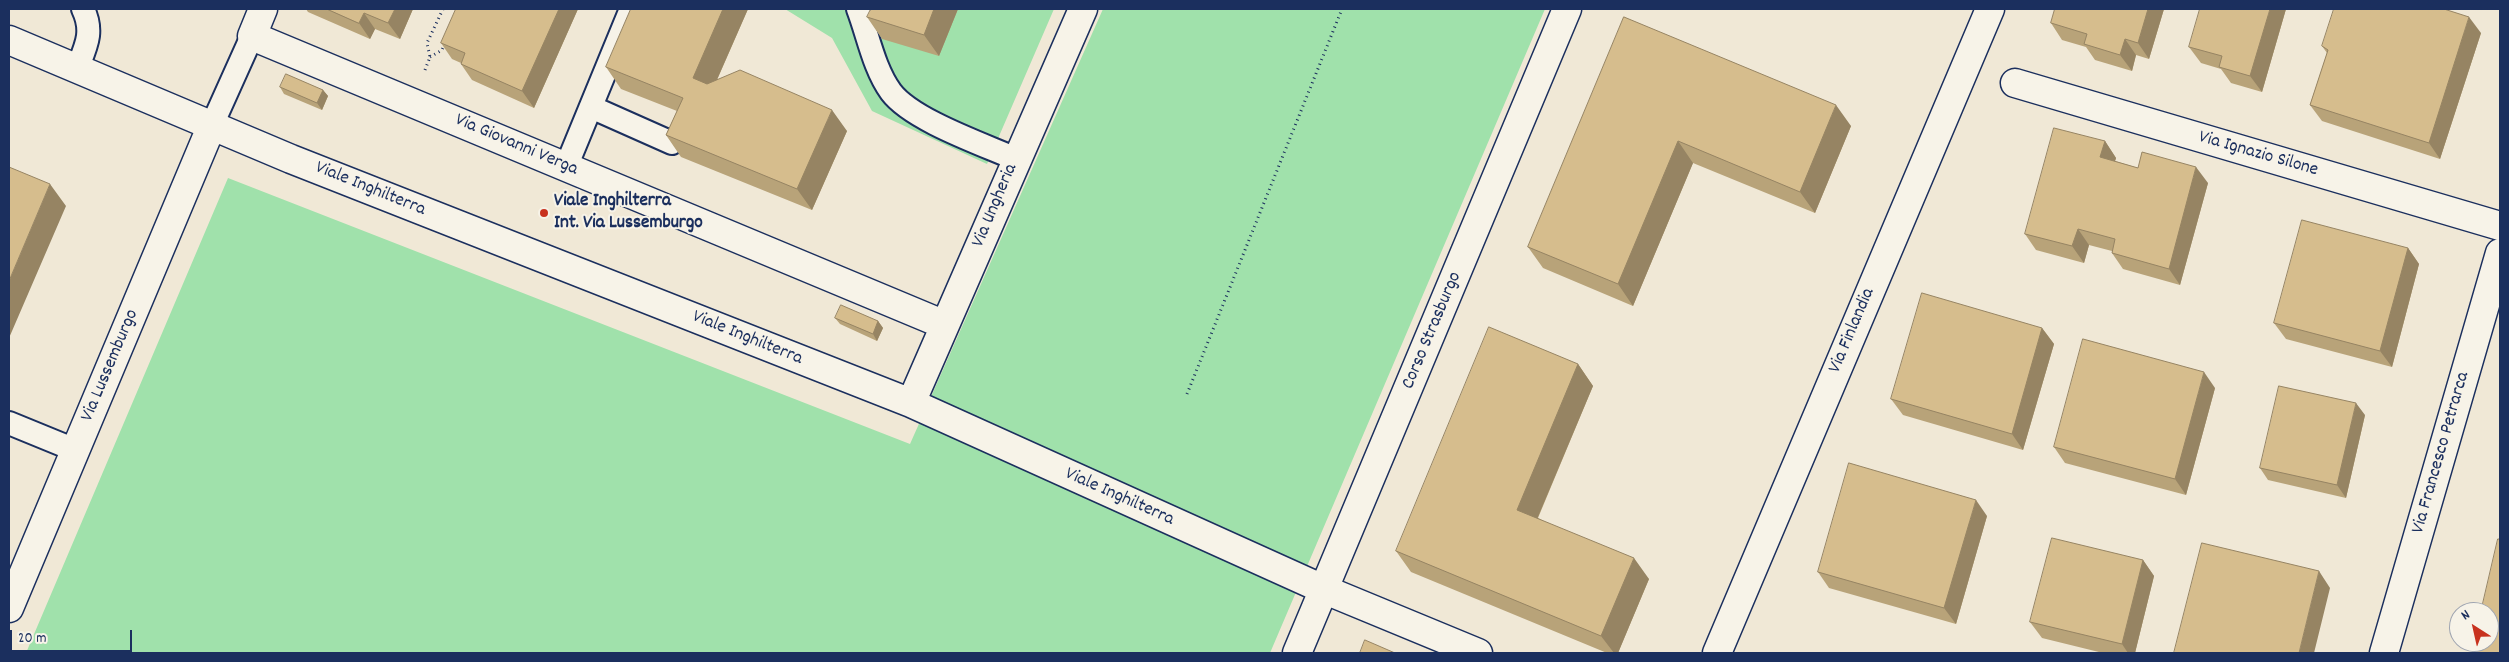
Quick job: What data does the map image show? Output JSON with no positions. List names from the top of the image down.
{
  "streets": {
    "street": [
      "Via Giovanni Verga",
      "Via Ignazio Silone",
      "Viale Inghilterra",
      "Via Ungheria",
      "Corso Strasburgo",
      "Via Finlandia",
      "Via Lussemburgo",
      "Via Francesco Petrarca"
    ]
  },
  "crossings": [
    ["Via Giovanni Verga", "Via Ungheria"],
    ["Viale Inghilterra", "Via Ungheria"],
    ["Viale Inghilterra", "Corso Strasburgo"],
    ["Viale Inghilterra", "Via Lussemburgo"]
  ],
  "places": ["Viale Inghilterra Int. Via Lussemburgo"],
  "scale_bar": "20 m",
  "north": "top left"
}
